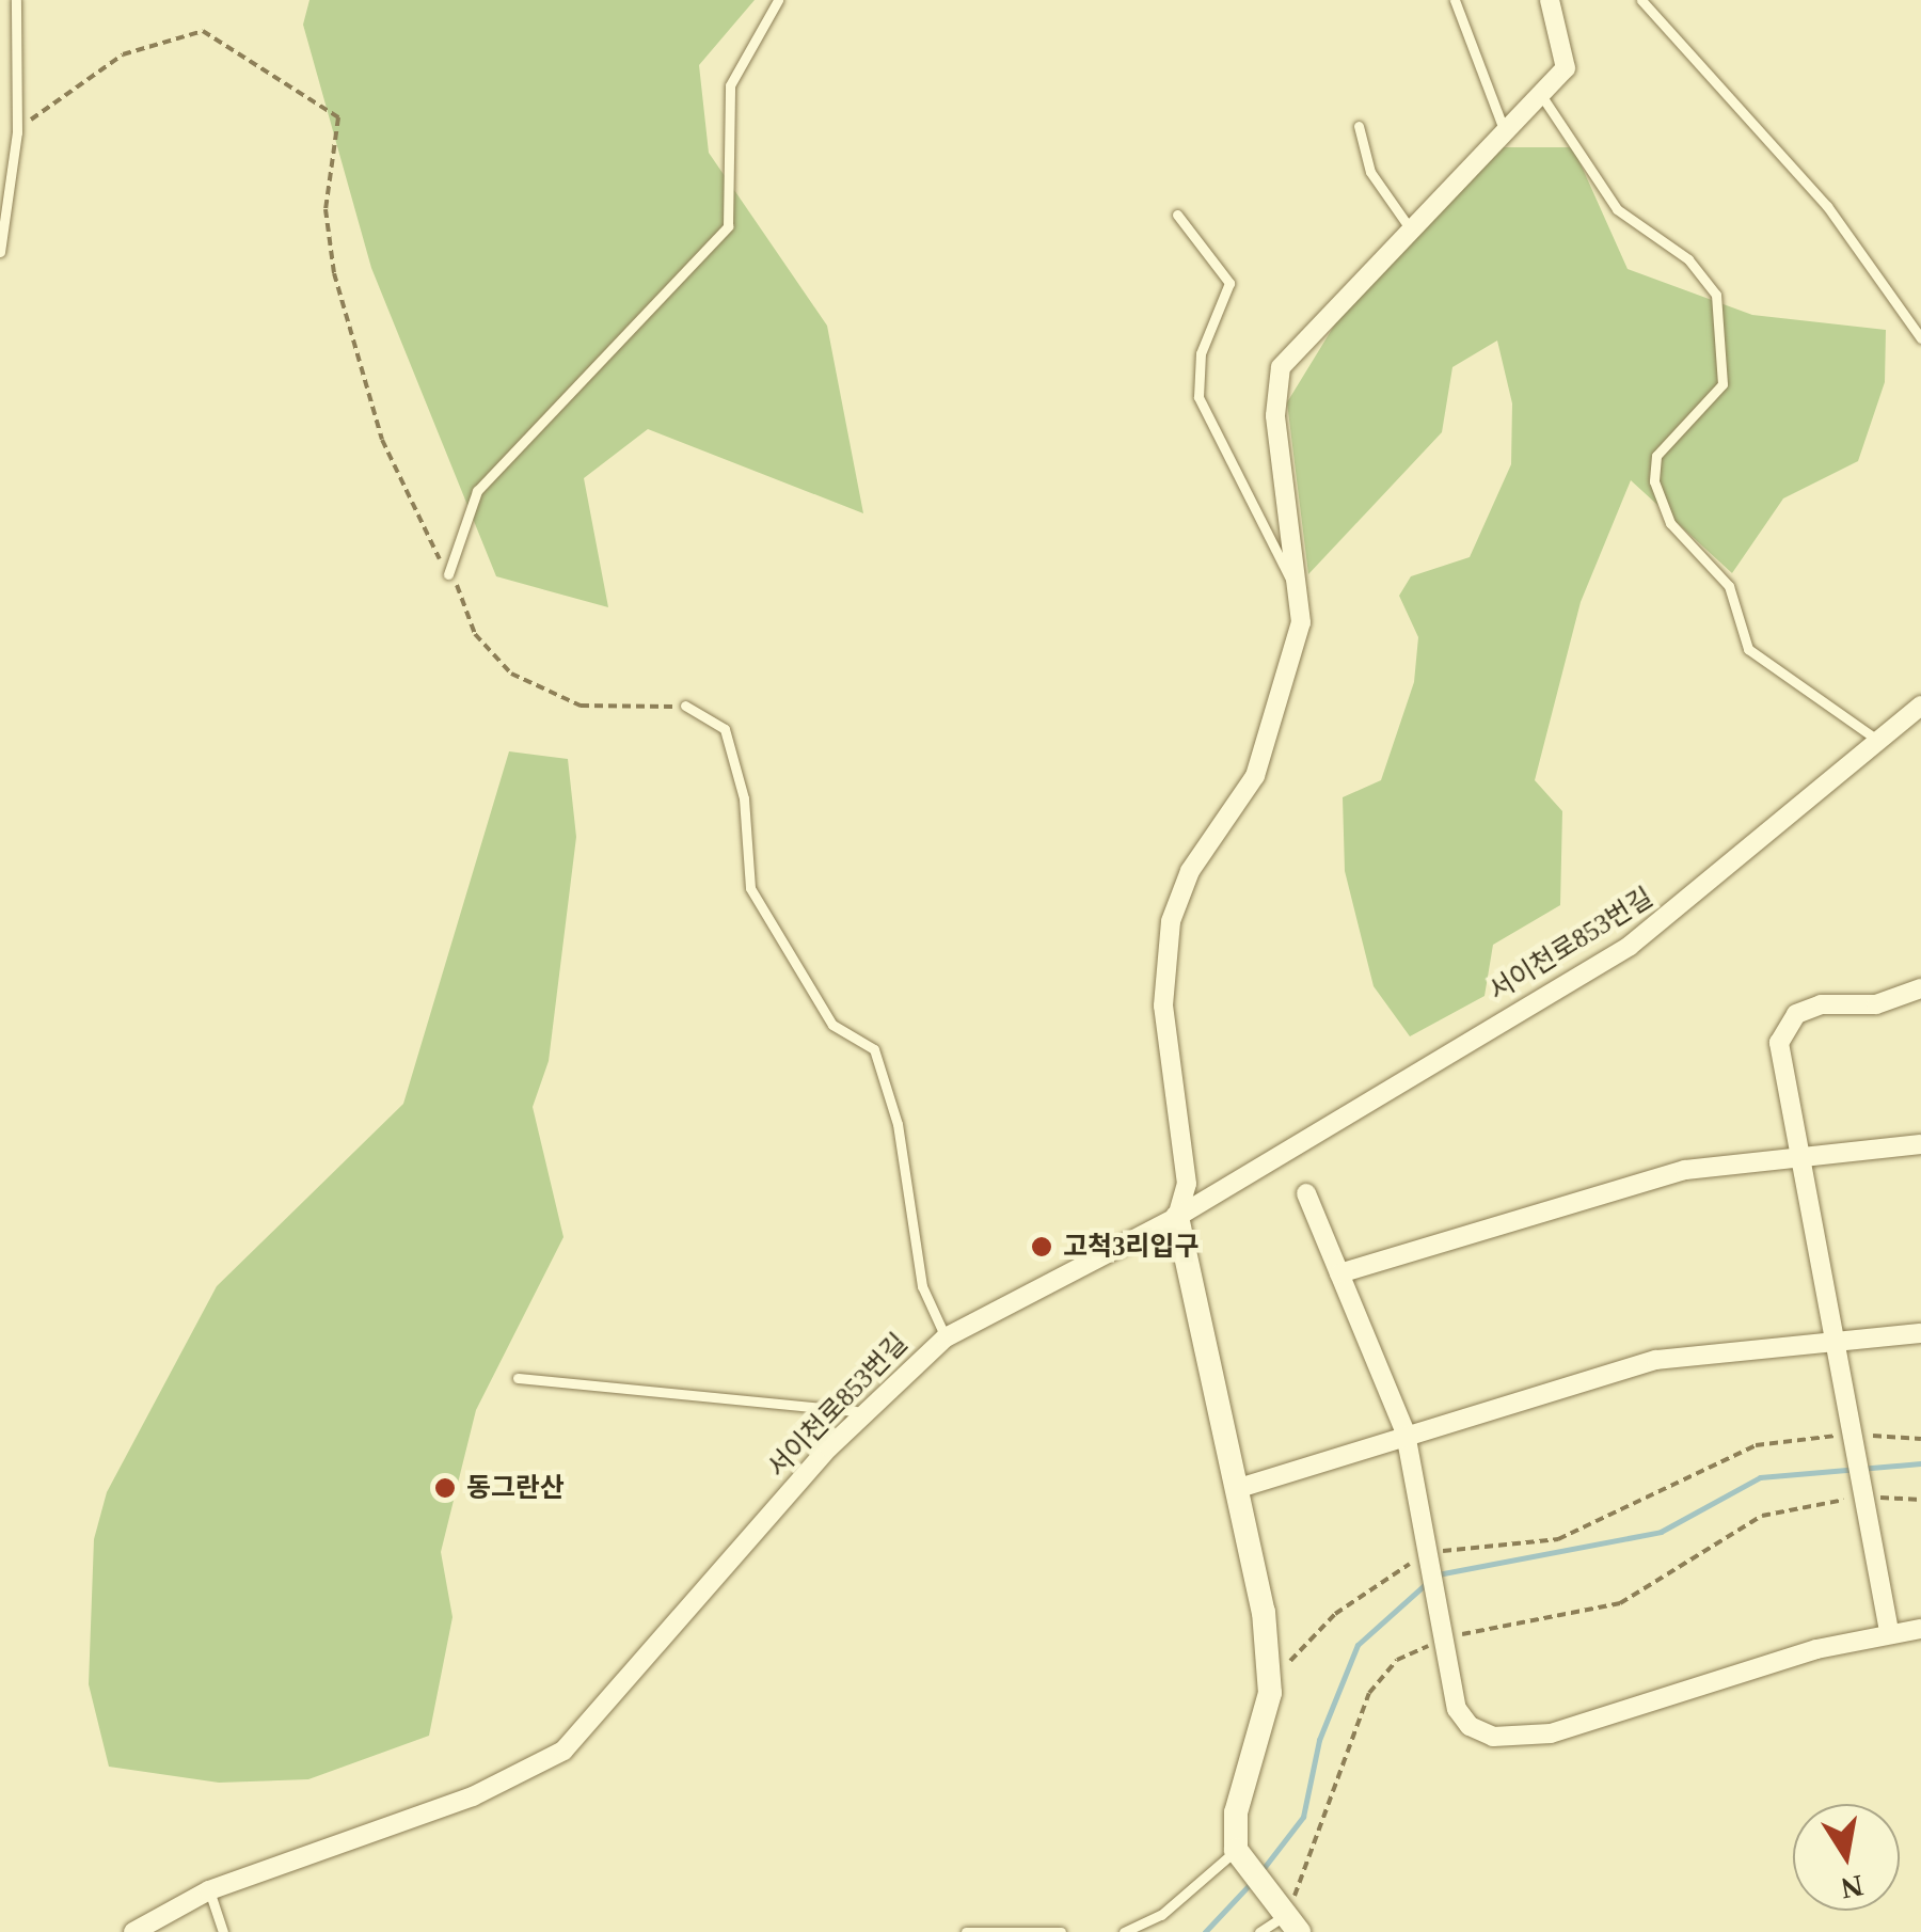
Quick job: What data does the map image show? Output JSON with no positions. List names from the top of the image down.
{
  "streets": {
    "street": ["서이천로853번길"]
  },
  "places": ["고척3리입구", "동그란산"],
  "north": "bottom"
}
